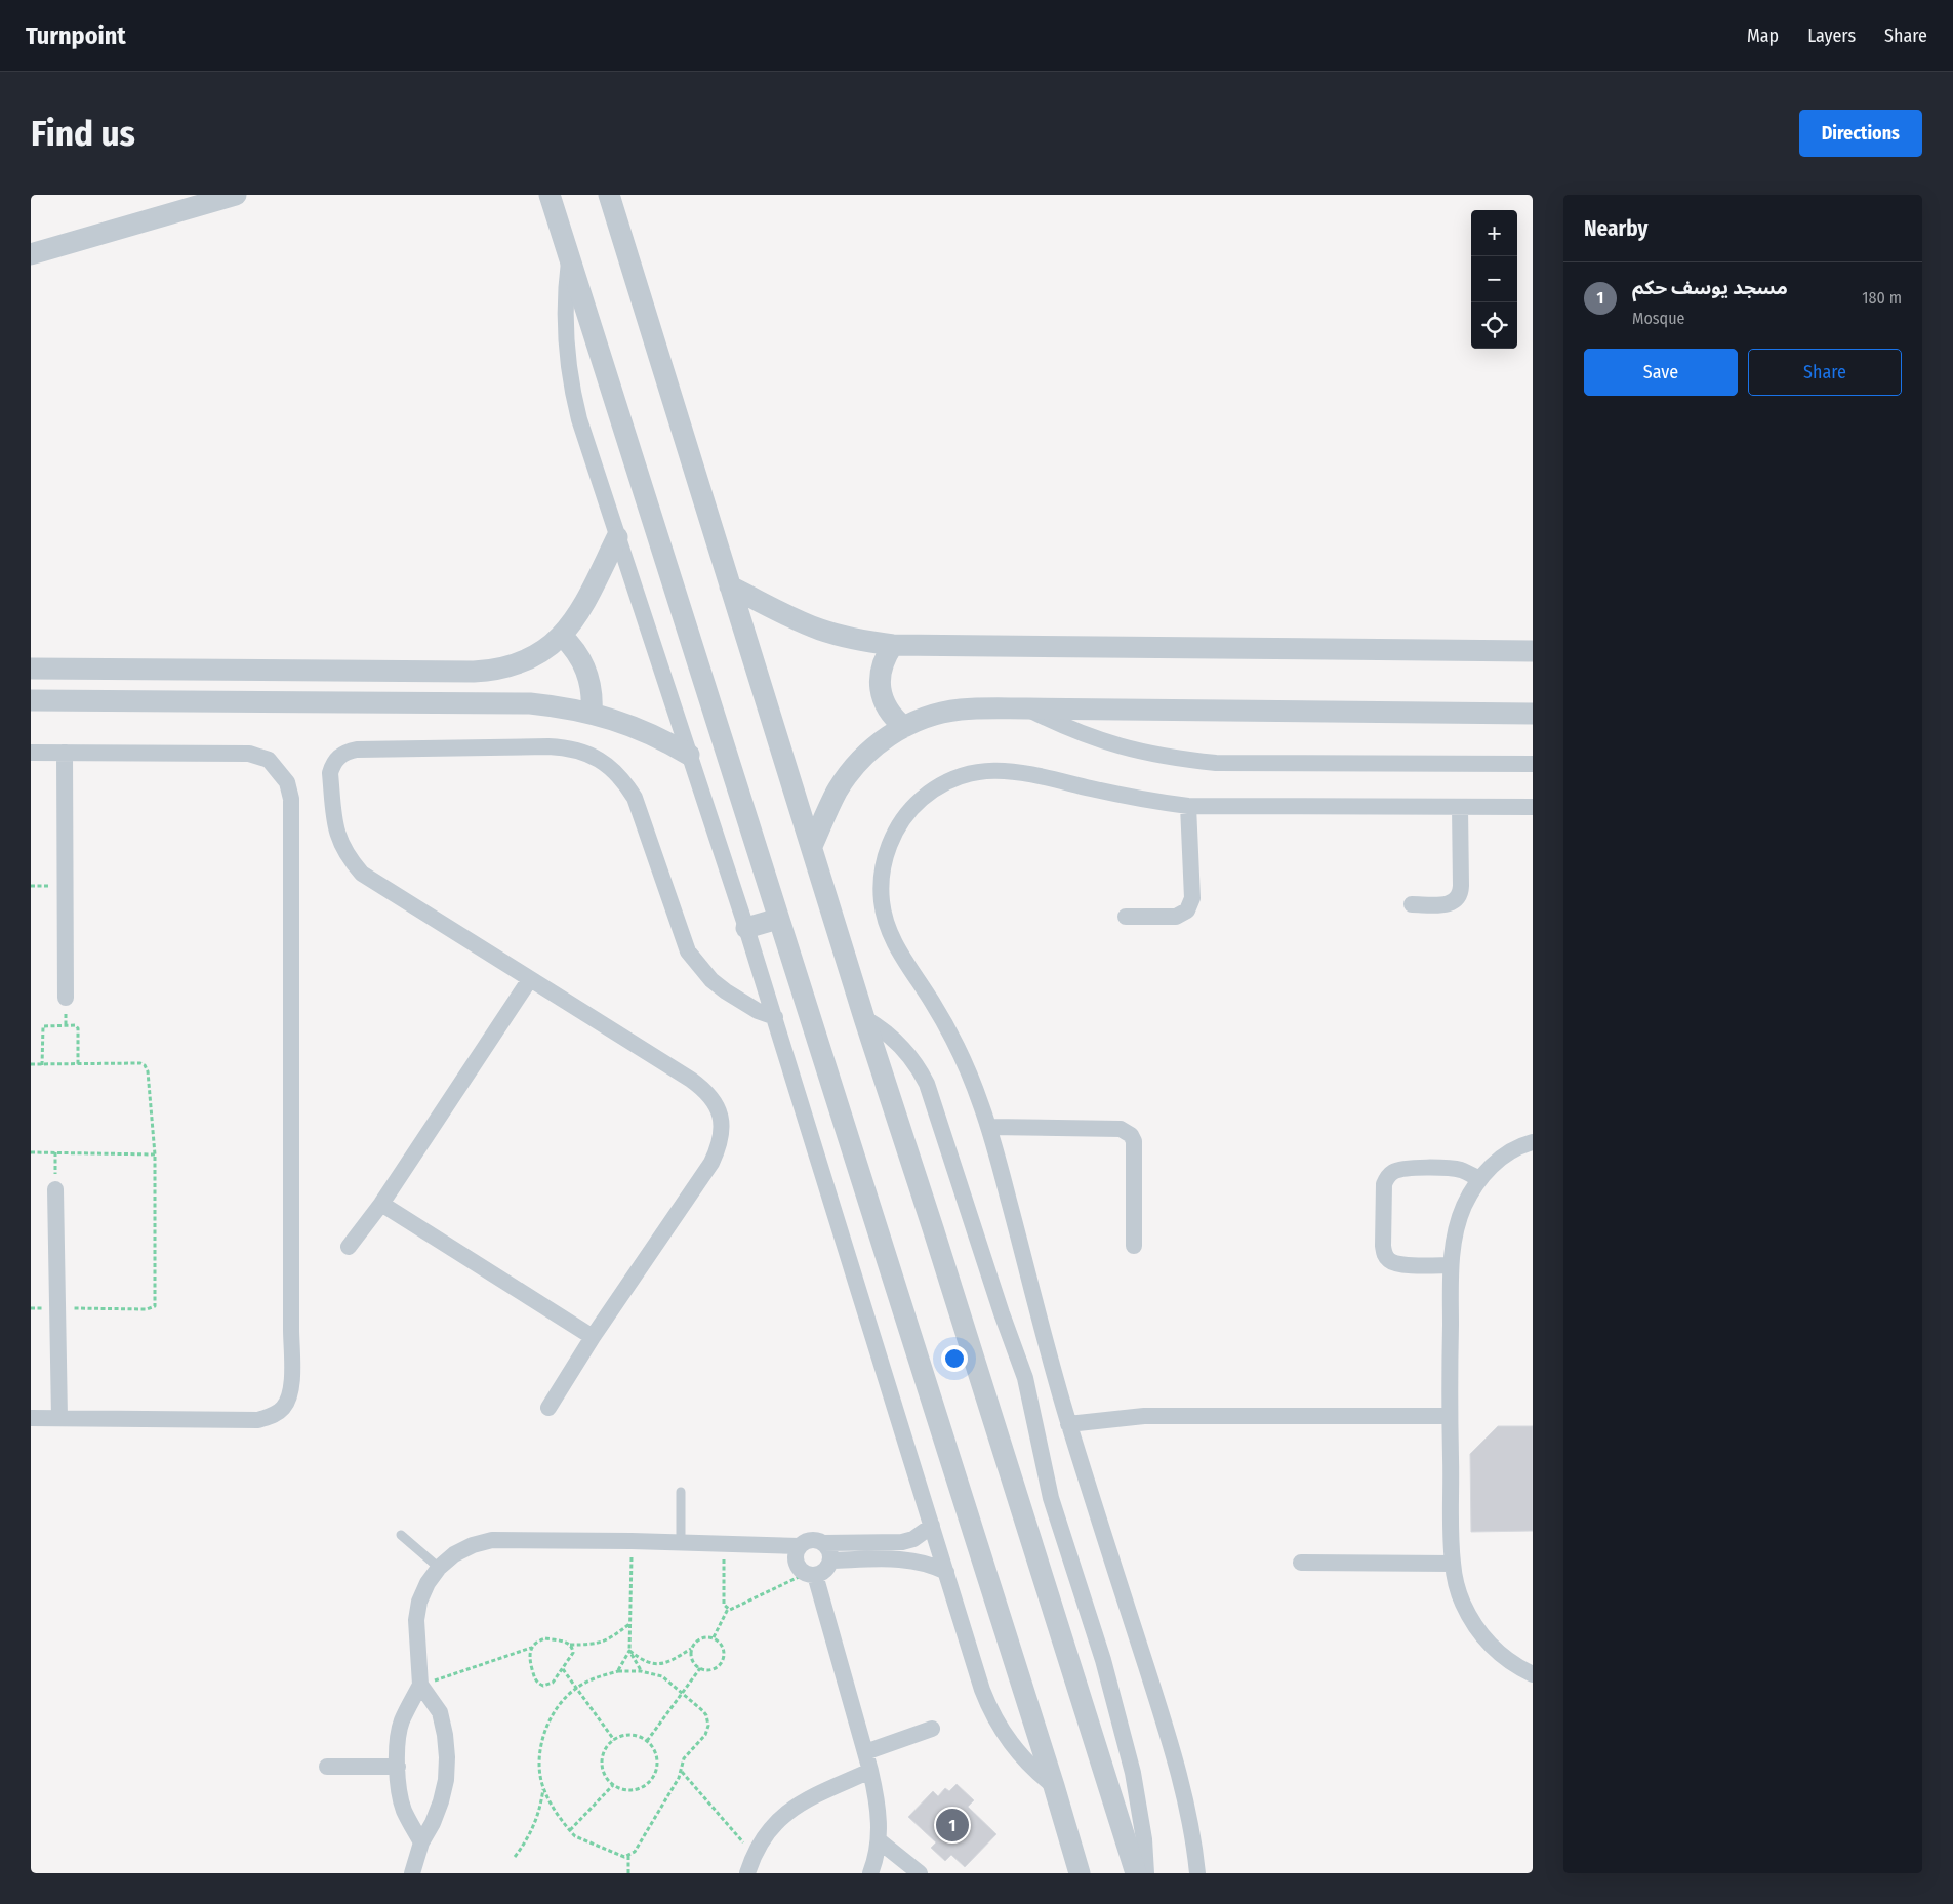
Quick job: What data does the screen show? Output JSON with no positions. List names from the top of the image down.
{
  "page": {
    "header": "Turnpoint",
    "nav": ["Map", "Layers", "Share"],
    "buttons": [
      "Directions",
      ["Save", "Share"]
    ],
    "title": "Find us",
    "heading": "Nearby",
    "map_buttons": ["+", "−"],
    "list": [
      {
        "mark": "1",
        "name": "مسجد يوسف حكم",
        "note": "Mosque",
        "value": "180 m"
      }
    ],
    "pins": "1"
  }
}
